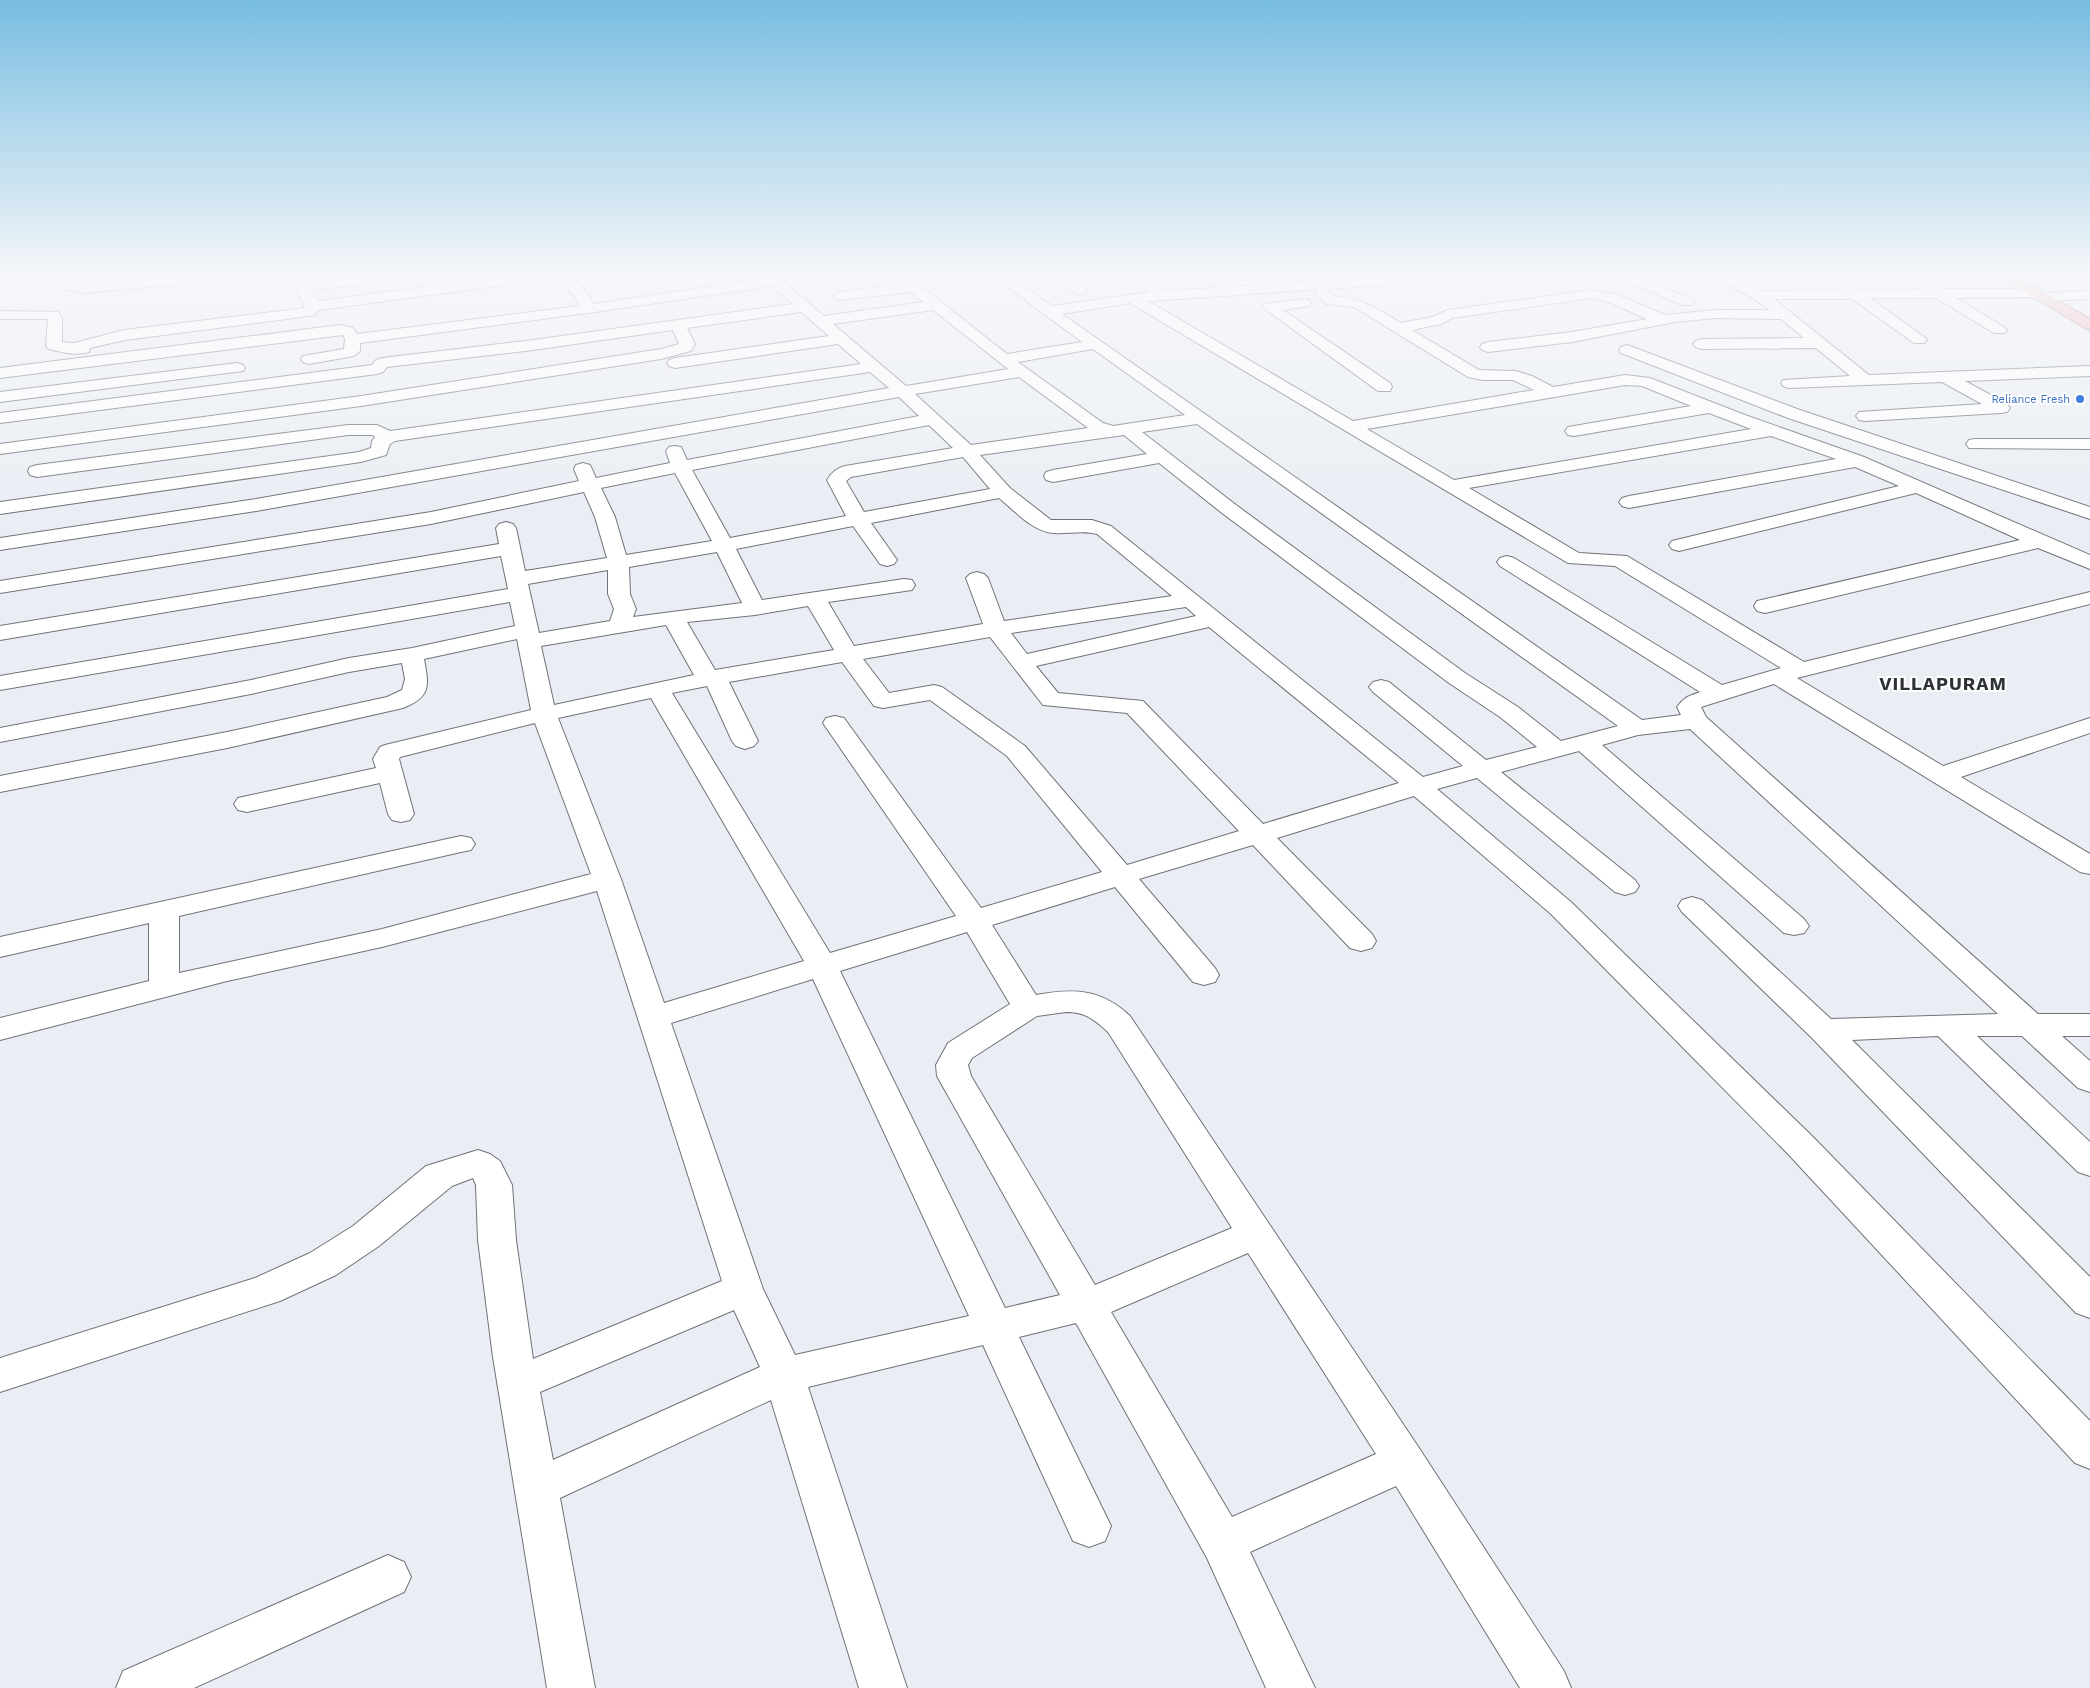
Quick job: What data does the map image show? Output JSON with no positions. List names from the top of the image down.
{
  "districts": ["VILLAPURAM"],
  "places": ["Reliance Fresh"]
}
